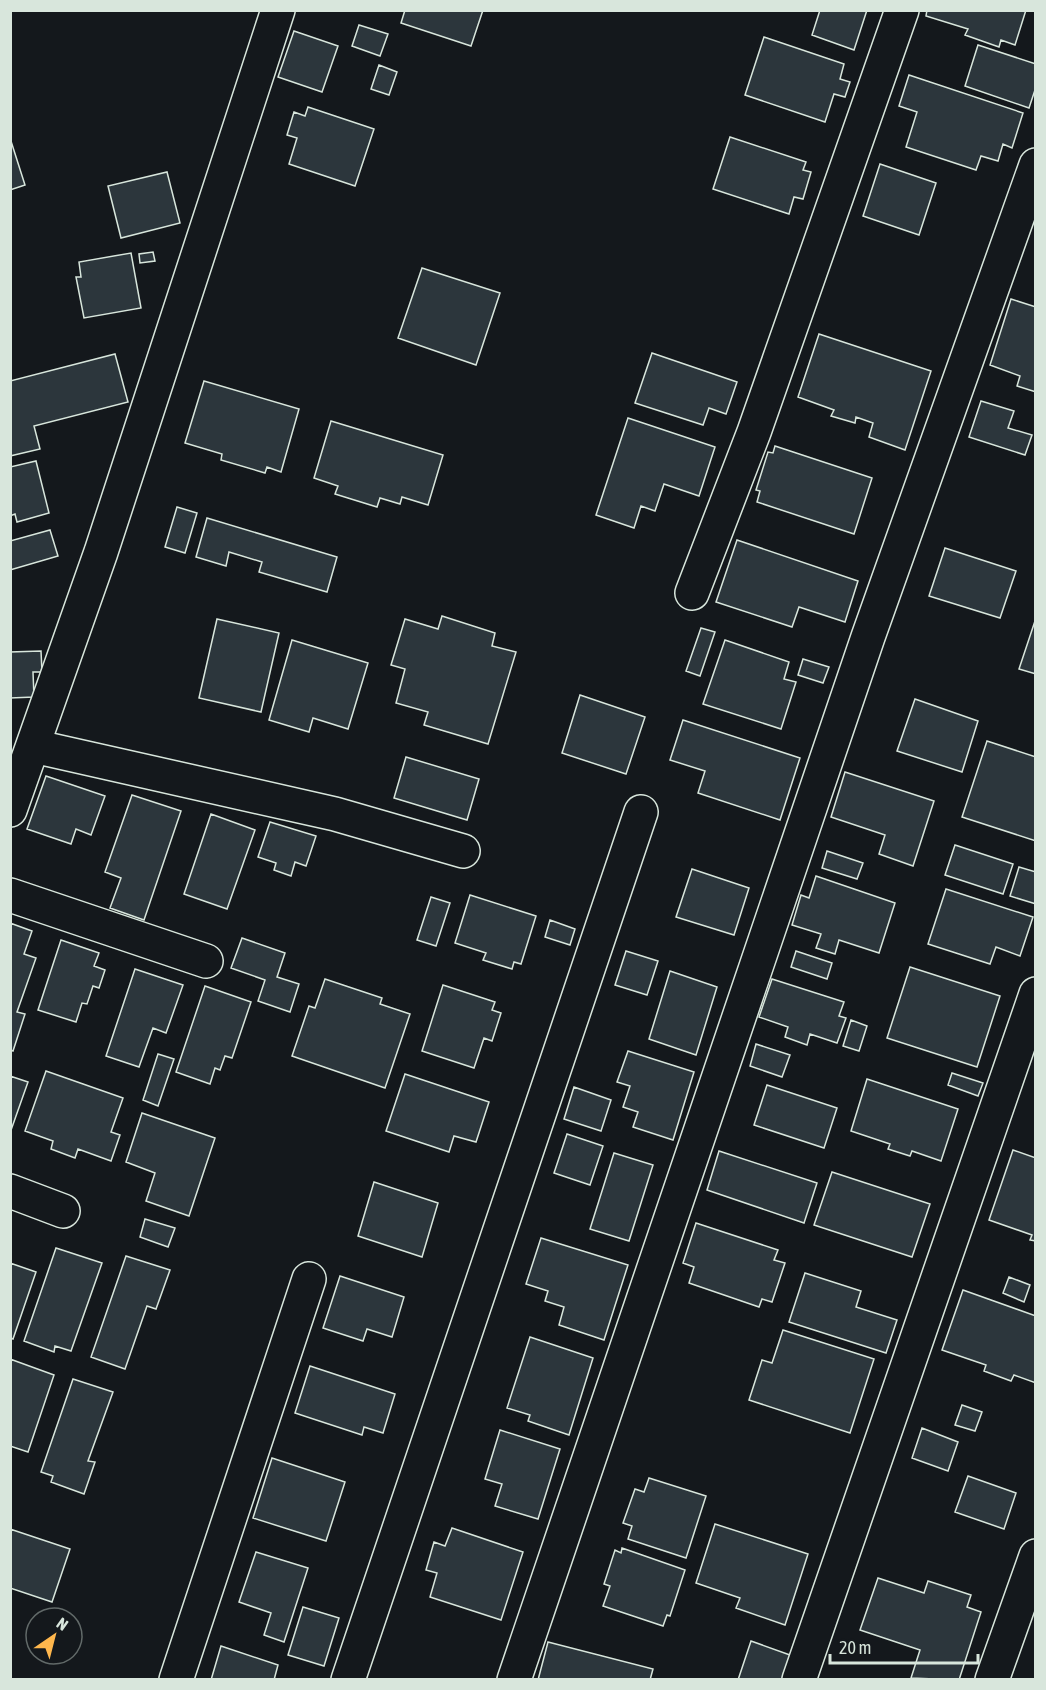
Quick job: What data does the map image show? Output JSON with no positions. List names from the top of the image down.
{
  "scale_bar": "20 m",
  "north": "top right"
}
